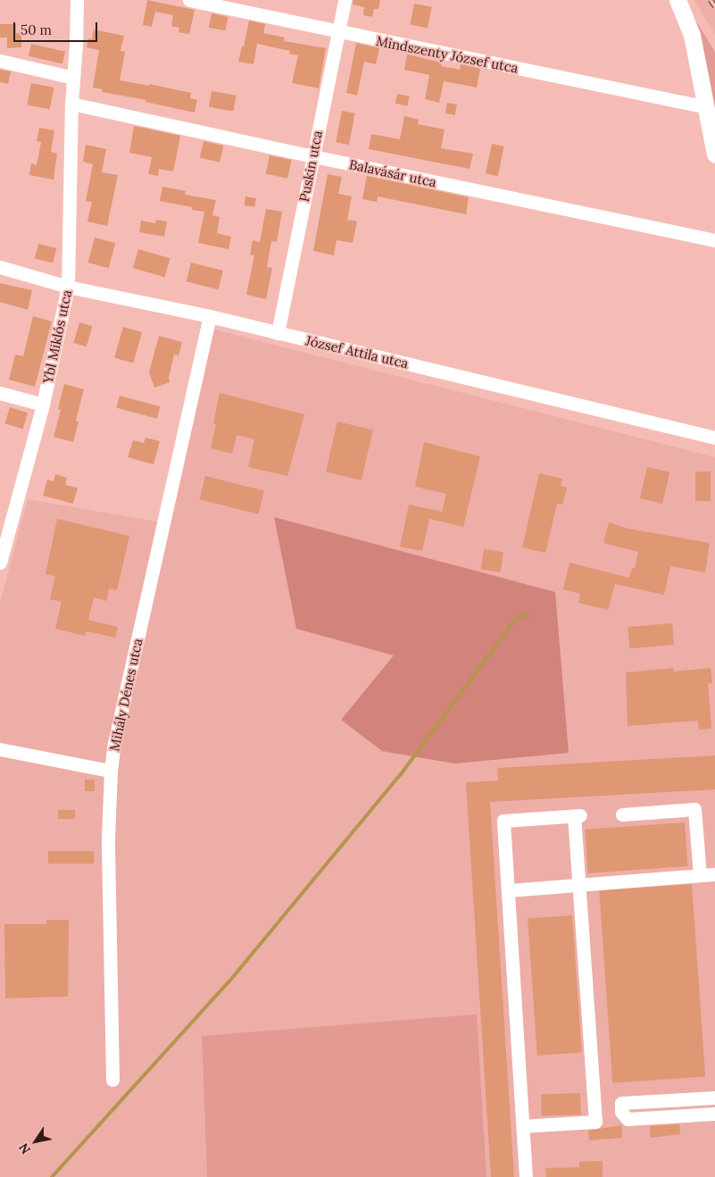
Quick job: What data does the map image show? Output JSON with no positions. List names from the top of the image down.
{
  "streets": {
    "street": [
      "Mindszenty József utca",
      "Puskin utca",
      "Balavásár utca",
      "Ybl Miklós utca",
      "József Attila utca",
      "Mihály Dénes utca"
    ]
  },
  "crossings": [
    ["Mindszenty József utca", "Puskin utca"],
    ["Puskin utca", "Balavásár utca"],
    ["Puskin utca", "József Attila utca"],
    ["Balavásár utca", "Ybl Miklós utca"],
    ["Ybl Miklós utca", "József Attila utca"],
    ["József Attila utca", "Mihály Dénes utca"]
  ],
  "scale_bar": "50 m",
  "north": "bottom left"
}
